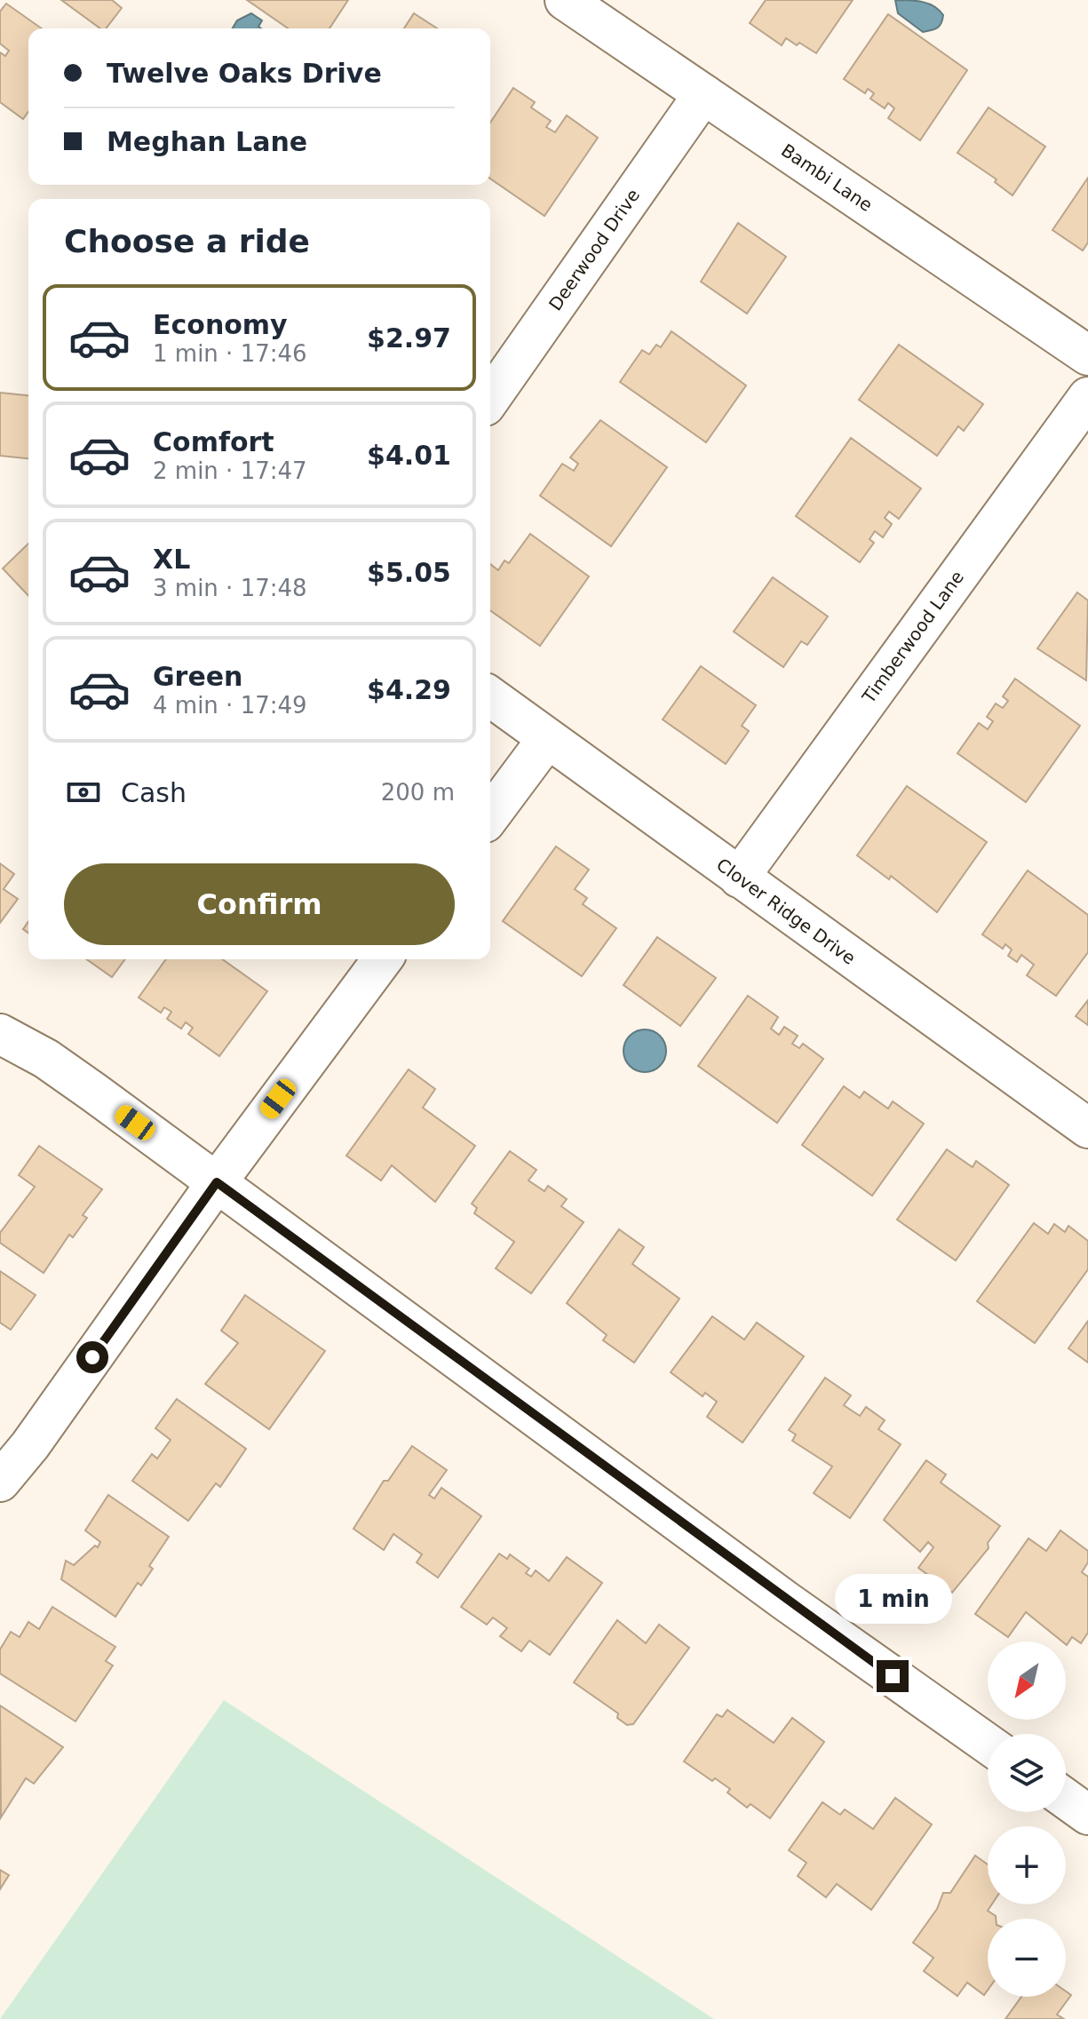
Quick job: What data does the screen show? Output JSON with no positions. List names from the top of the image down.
{
  "streets": {
    "street": [
      "Bambi Lane",
      "Deerwood Drive",
      "Timberwood Lane",
      "Clover Ridge Drive"
    ]
  },
  "crossings": [
    ["Bambi Lane", "Deerwood Drive"],
    ["Timberwood Lane", "Clover Ridge Drive"]
  ],
  "north": "bottom left",
  "page": {
    "banner": ["Twelve Oaks Drive", "Meghan Lane"],
    "heading": "Choose a ride",
    "list": [
      {
        "name": "Economy",
        "note": "1 min · 17:46",
        "value": "$2.97"
      },
      {
        "name": "Comfort",
        "note": "2 min · 17:47",
        "value": "$4.01"
      },
      {
        "name": "XL",
        "note": "3 min · 17:48",
        "value": "$5.05"
      },
      {
        "name": "Green",
        "note": "4 min · 17:49",
        "value": "$4.29"
      }
    ],
    "pay": ["Cash", "200 m"],
    "buttons": "Confirm",
    "bubble": "1 min",
    "map_buttons": ["+", "−"]
  }
}
